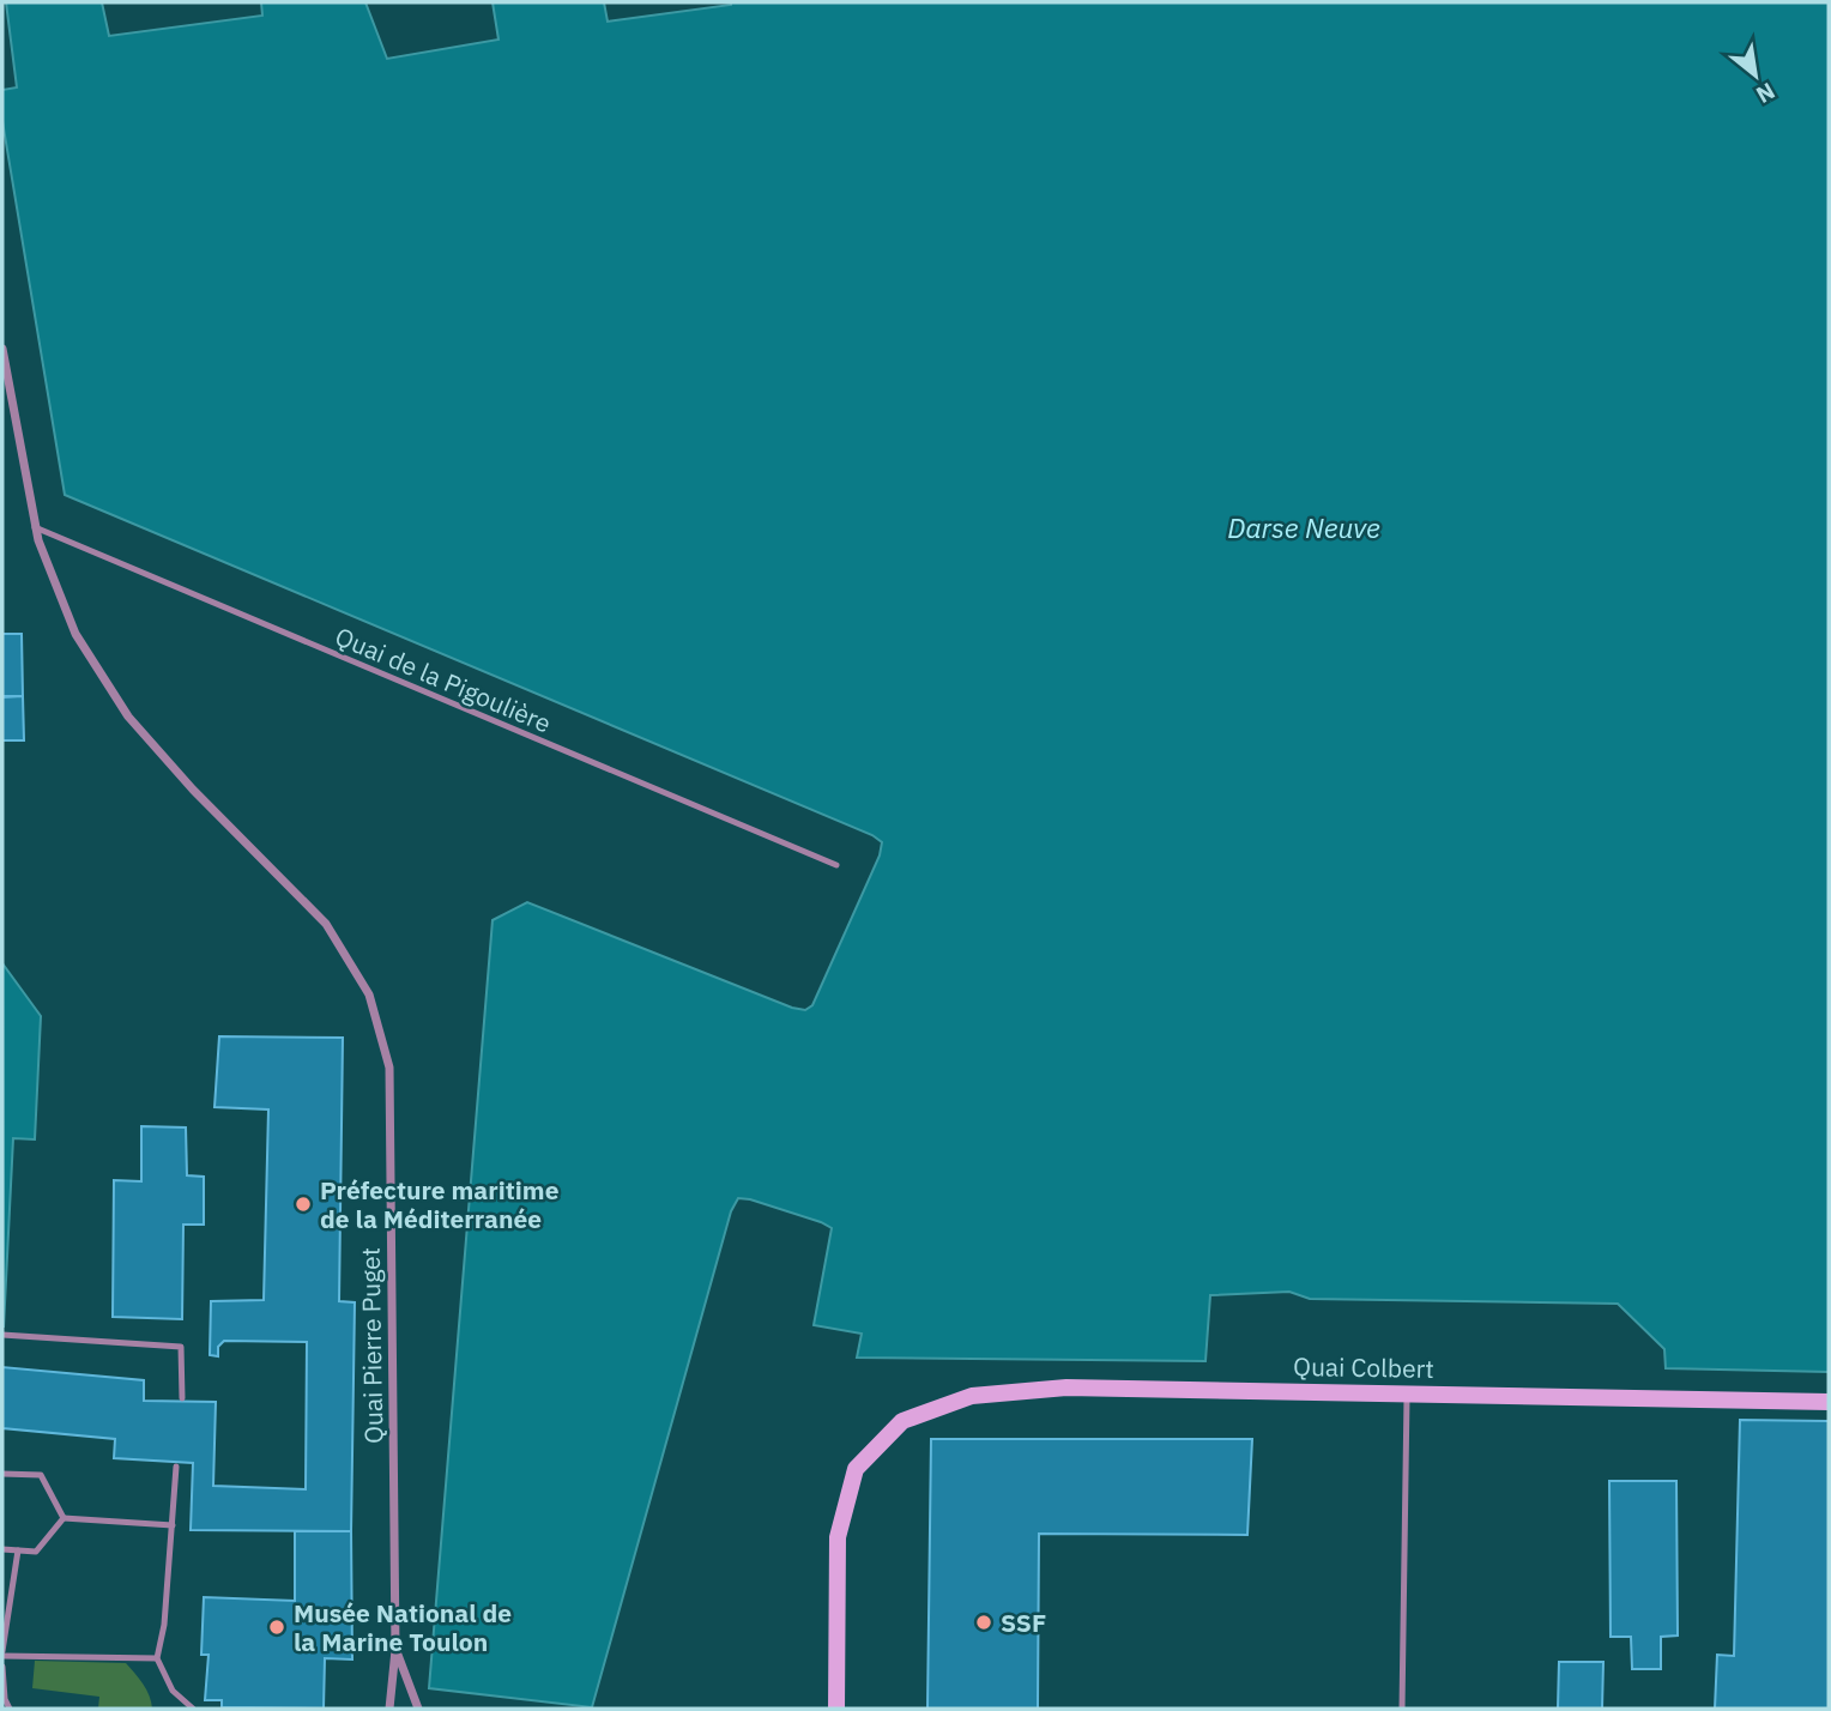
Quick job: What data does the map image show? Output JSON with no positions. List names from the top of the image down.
{
  "streets": {
    "street": ["Quai Pierre Puget", "Quai Colbert"],
    "lane": ["Quai de la Pigoulière"]
  },
  "crossings": [
    ["Quai de la Pigoulière", "Quai Pierre Puget"]
  ],
  "water": ["Darse Neuve"],
  "places": ["Préfecture maritime de la Méditerranée", "SSF", "Musée National de la Marine Toulon"],
  "north": "bottom right"
}
